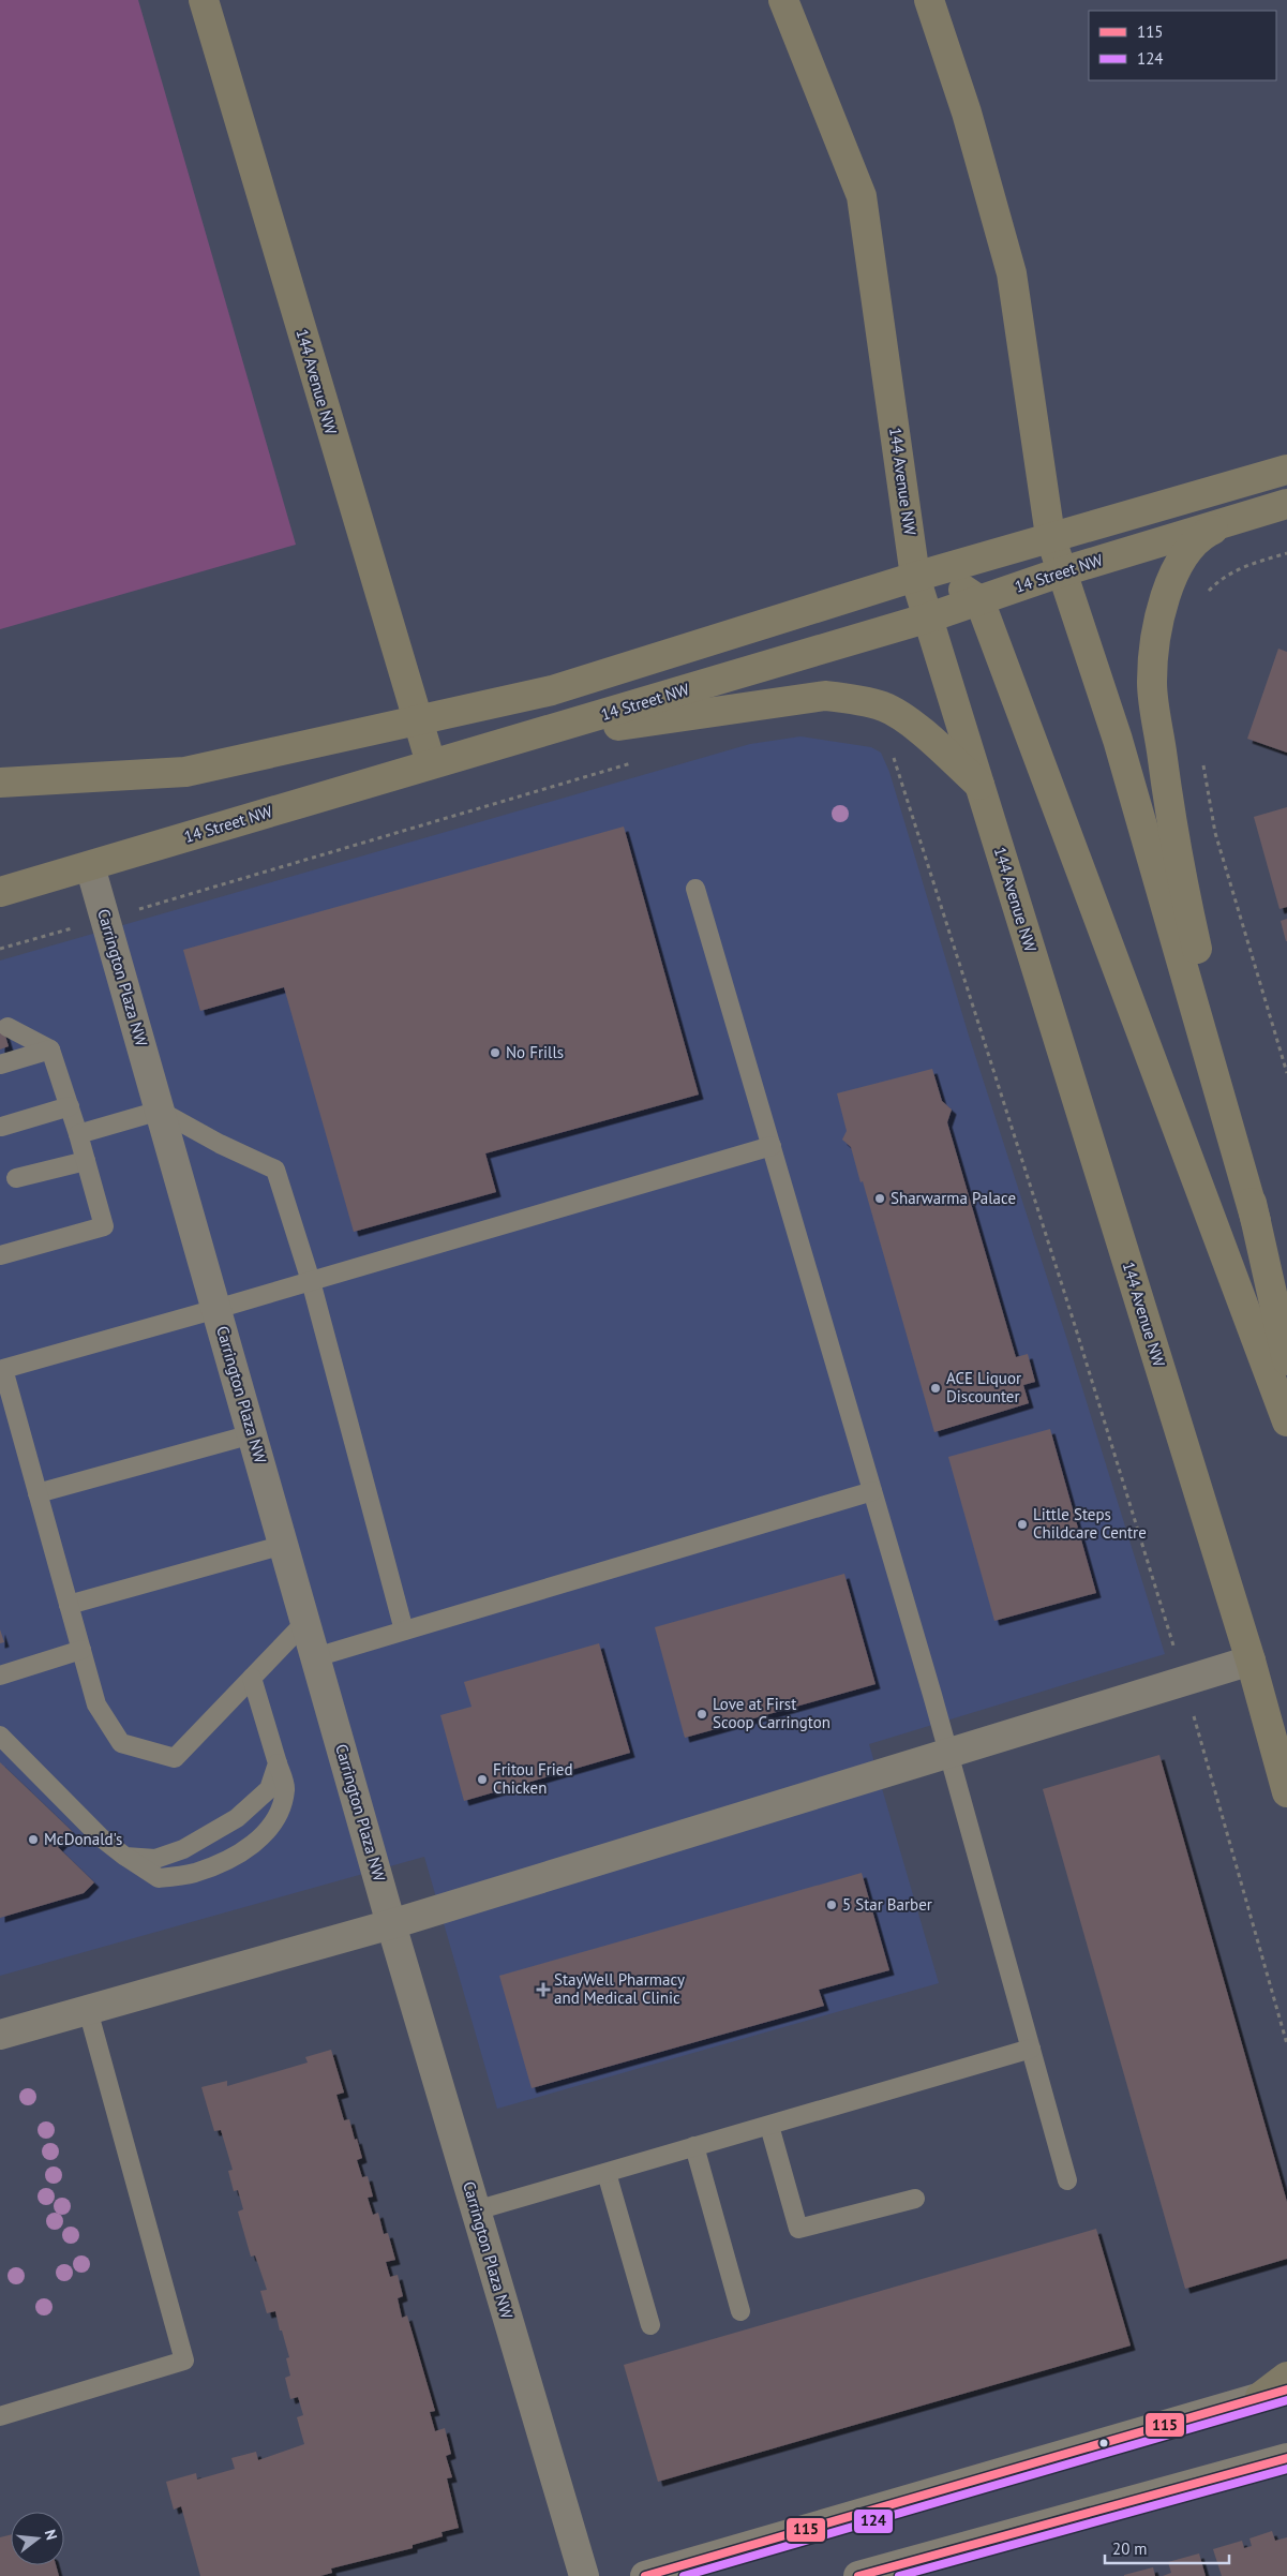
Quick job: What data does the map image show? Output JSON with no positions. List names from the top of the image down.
{
  "streets": {
    "main road": ["144 Avenue NW", "14 Street NW"],
    "street": ["Carrington Plaza NW"]
  },
  "crossings": [
    ["144 Avenue NW", "14 Street NW"],
    ["14 Street NW", "Carrington Plaza NW"]
  ],
  "places": {
    "other": [
      "No Frills",
      "Sharwarma Palace",
      "ACE Liquor Discounter",
      "Little Steps Childcare Centre",
      "Love at First Scoop Carrington",
      "Fritou Fried Chicken",
      "McDonald's",
      "5 Star Barber"
    ],
    "health": ["StayWell Pharmacy and Medical Clinic"]
  },
  "lines": ["transit line 115", "transit line 124"],
  "legend": ["115", "124"],
  "scale_bar": "20 m",
  "north": "right"
}
